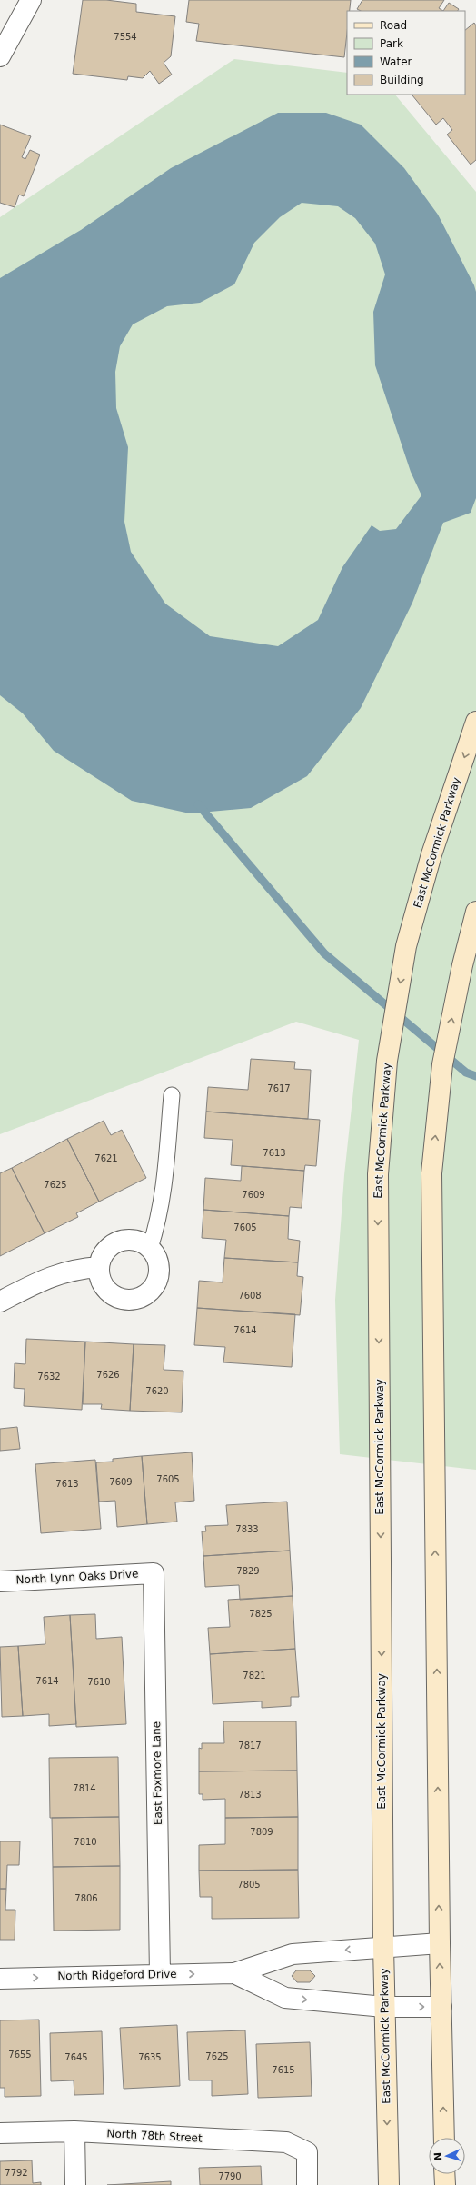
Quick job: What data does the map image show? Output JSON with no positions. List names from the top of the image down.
{
  "streets": {
    "main road": ["East McCormick Parkway"],
    "street": [
      "North Lynn Oaks Drive",
      "East Foxmore Lane",
      "North Ridgeford Drive",
      "North 78th Street"
    ]
  },
  "crossings": [
    ["East McCormick Parkway", "North Ridgeford Drive"],
    ["North Lynn Oaks Drive", "East Foxmore Lane"],
    ["East Foxmore Lane", "North Ridgeford Drive"]
  ],
  "house_numbers": [
    "7554",
    "7617",
    "7613",
    "7621",
    "7625",
    "7609",
    "7605",
    "7608",
    "7614",
    "7626",
    "7632",
    "7620",
    "7605",
    "7609",
    "7613",
    "7833",
    "7829",
    "7825",
    "7821",
    "7614",
    "7610",
    "7817",
    "7814",
    "7813",
    "7809",
    "7810",
    "7805",
    "7806",
    "7655",
    "7625",
    "7645",
    "7635",
    "7615",
    "7792",
    "7790"
  ],
  "legend": [
    "Road",
    "Park",
    "Water",
    "Building"
  ],
  "north": "left"
}
